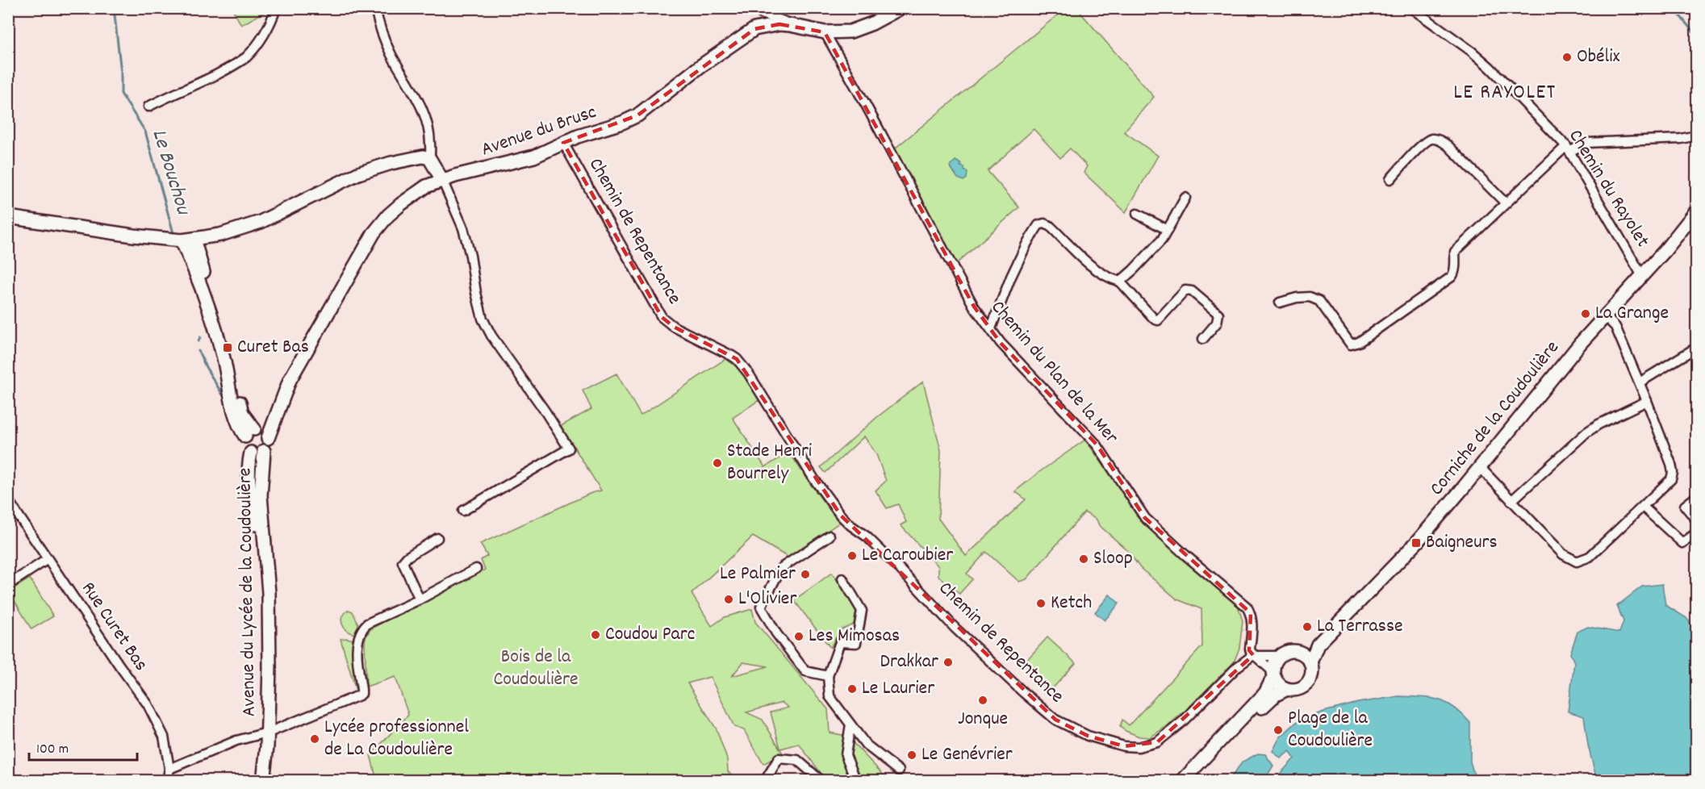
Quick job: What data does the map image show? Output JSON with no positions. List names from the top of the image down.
{
  "streets": {
    "street": [
      "Avenue du Brusc",
      "Chemin du Rayolet",
      "Chemin de Repentance",
      "Chemin du Plan de la Mer",
      "Corniche de la Coudoulière",
      "Avenue du Lycée de la Coudoulière",
      "Rue Curet Bas"
    ]
  },
  "crossings": [
    ["Avenue du Brusc", "Chemin de Repentance"],
    ["Avenue du Brusc", "Chemin du Plan de la Mer"],
    ["Avenue du Brusc", "Avenue du Lycée de la Coudoulière"],
    ["Chemin du Rayolet", "Corniche de la Coudoulière"],
    ["Chemin de Repentance", "Chemin du Plan de la Mer"]
  ],
  "districts": ["LE RAYOLET"],
  "water": ["Le Bouchou"],
  "parks": ["Bois de la Coudoulière"],
  "places": {
    "other": [
      "Obélix",
      "La Grange",
      "Stade Henri Bourrely",
      "Le Caroubier",
      "Sloop",
      "Le Palmier",
      "L'Olivier",
      "Ketch",
      "La Terrasse",
      "Coudou Parc",
      "Les Mimosas",
      "Drakkar",
      "Le Laurier",
      "Jonque",
      "Plage de la Coudoulière",
      "Lycée professionnel de La Coudoulière",
      "Le Genévrier"
    ],
    "transit": ["Curet Bas", "Baigneurs"]
  },
  "scale_bar": "100 m"
}
